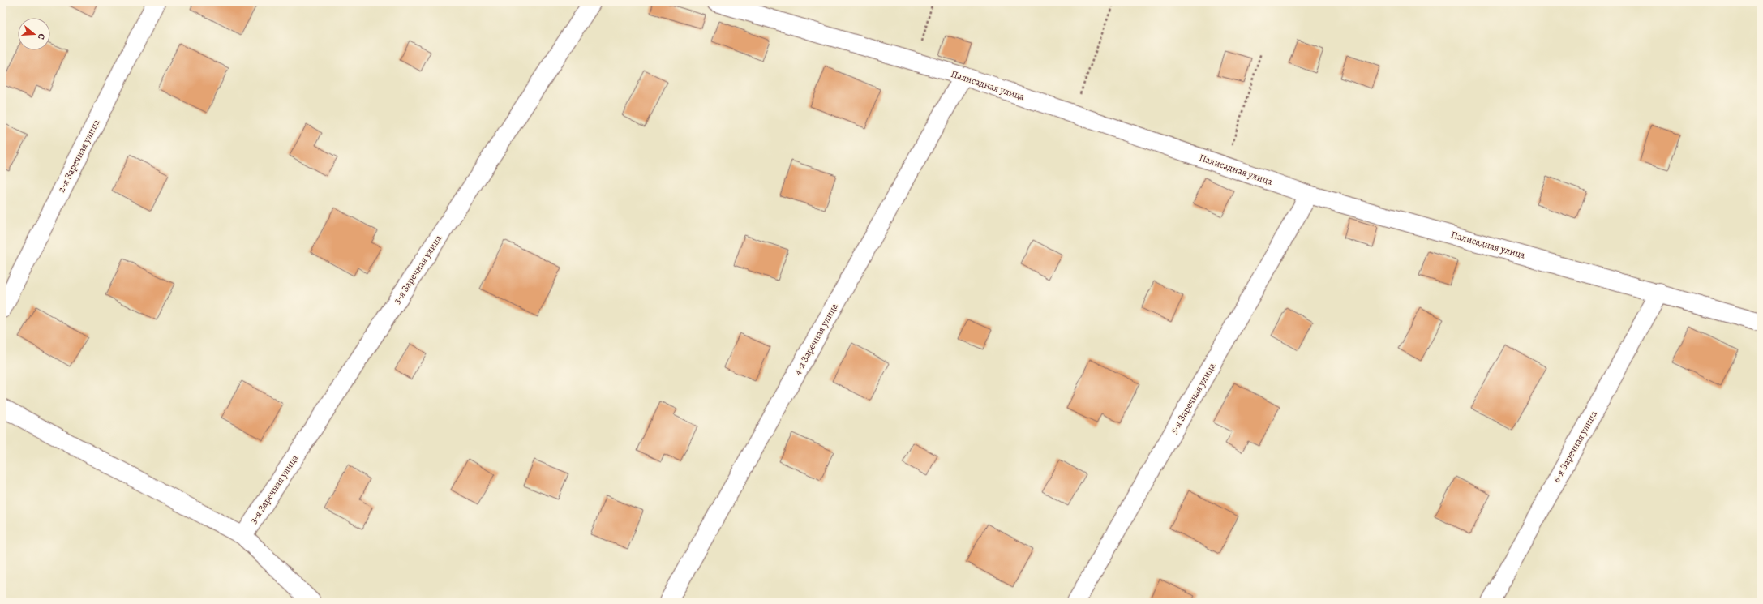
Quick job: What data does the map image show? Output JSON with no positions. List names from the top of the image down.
{
  "streets": {
    "street": [
      "Палисадная улица",
      "2-я Заречная улица",
      "3-я Заречная улица",
      "4-я Заречная улица",
      "5-я Заречная улица",
      "6-я Заречная улица"
    ]
  },
  "crossings": [
    ["Палисадная улица", "4-я Заречная улица"],
    ["Палисадная улица", "5-я Заречная улица"],
    ["Палисадная улица", "6-я Заречная улица"]
  ],
  "north": "right"
}
